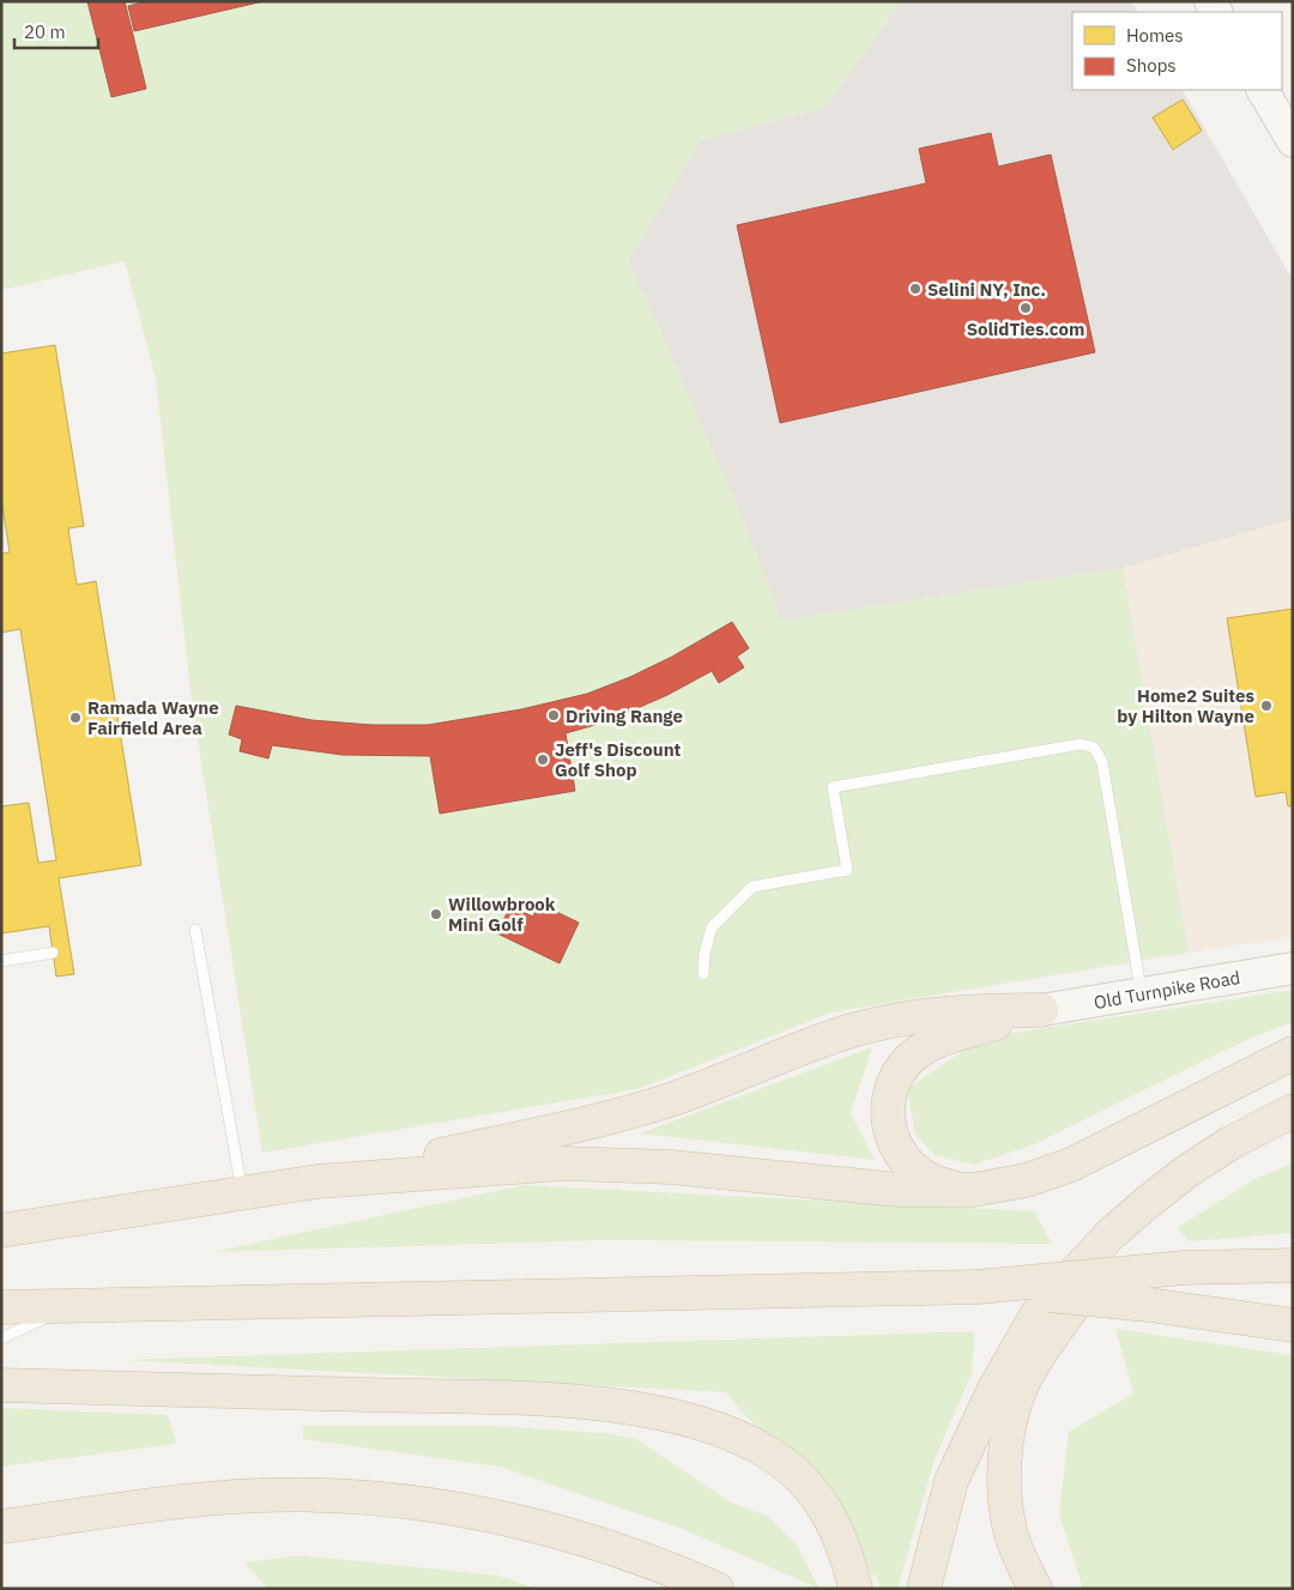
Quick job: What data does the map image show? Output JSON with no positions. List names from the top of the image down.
{
  "streets": {
    "street": ["Old Turnpike Road"]
  },
  "places": [
    "Selini NY, Inc.",
    "SolidTies.com",
    "Home2 Suites by Hilton Wayne",
    "Driving Range",
    "Ramada Wayne Fairfield Area",
    "Jeff's Discount Golf Shop",
    "Willowbrook Mini Golf"
  ],
  "legend": ["Homes", "Shops"],
  "scale_bar": "20 m"
}
